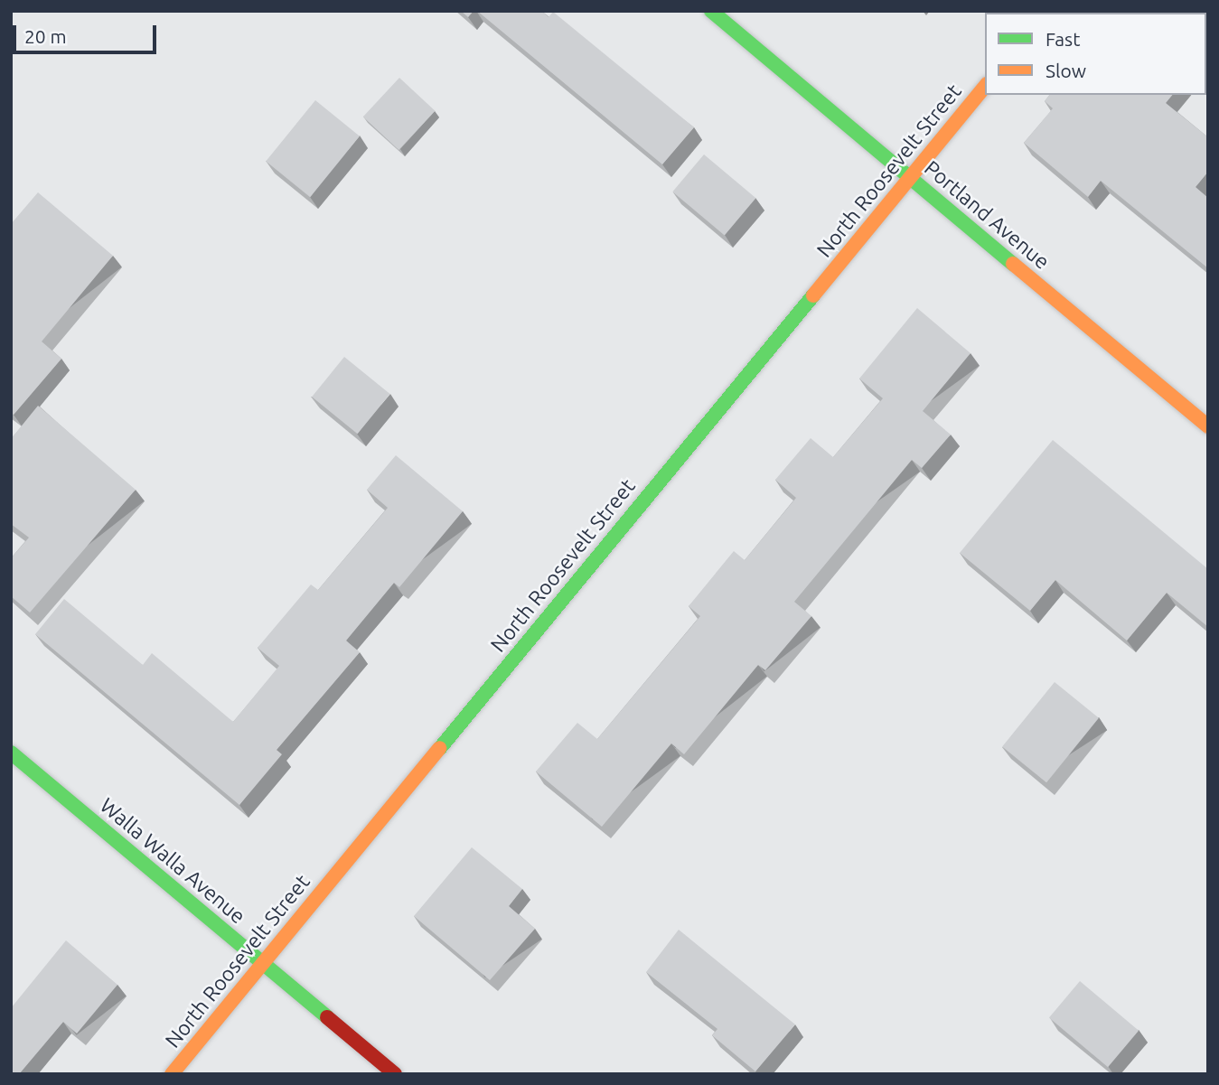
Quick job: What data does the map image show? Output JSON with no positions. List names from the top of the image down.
{
  "streets": {
    "street": ["North Roosevelt Street", "Portland Avenue", "Walla Walla Avenue"]
  },
  "crossings": [
    ["North Roosevelt Street", "Portland Avenue"],
    ["North Roosevelt Street", "Walla Walla Avenue"]
  ],
  "legend": ["Fast", "Slow"],
  "scale_bar": "20 m"
}
